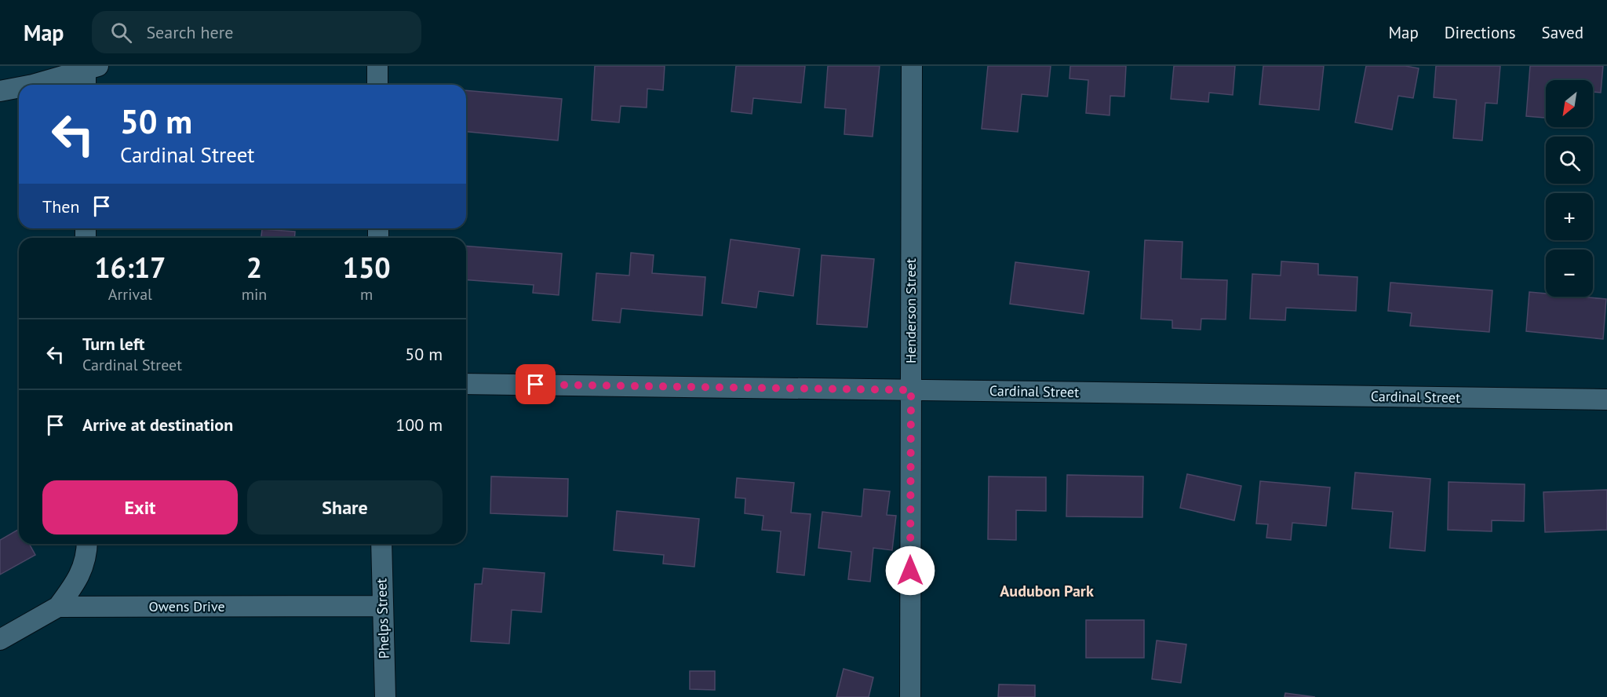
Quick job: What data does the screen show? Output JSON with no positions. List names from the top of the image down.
{
  "streets": {
    "street": [
      "Henderson Street",
      "Cardinal Street",
      "Owens Drive",
      "Phelps Street"
    ]
  },
  "crossings": [
    ["Henderson Street", "Cardinal Street"],
    ["Owens Drive", "Phelps Street"]
  ],
  "districts": ["Audubon Park"],
  "north": "bottom left",
  "page": {
    "header": "Map",
    "search": "Search here",
    "nav": ["Map", "Directions", "Saved"],
    "map_buttons": ["+", "−"],
    "turn": ["50 m", "Cardinal Street"],
    "then": "Then",
    "eta": [
      "16:17",
      "Arrival",
      "2",
      "min",
      "150",
      "m"
    ],
    "list": [
      {
        "name": "Turn left",
        "note": "Cardinal Street",
        "value": "50 m"
      },
      {
        "name": "Arrive at destination",
        "value": "100 m"
      }
    ],
    "buttons": ["Exit", "Share"]
  }
}
